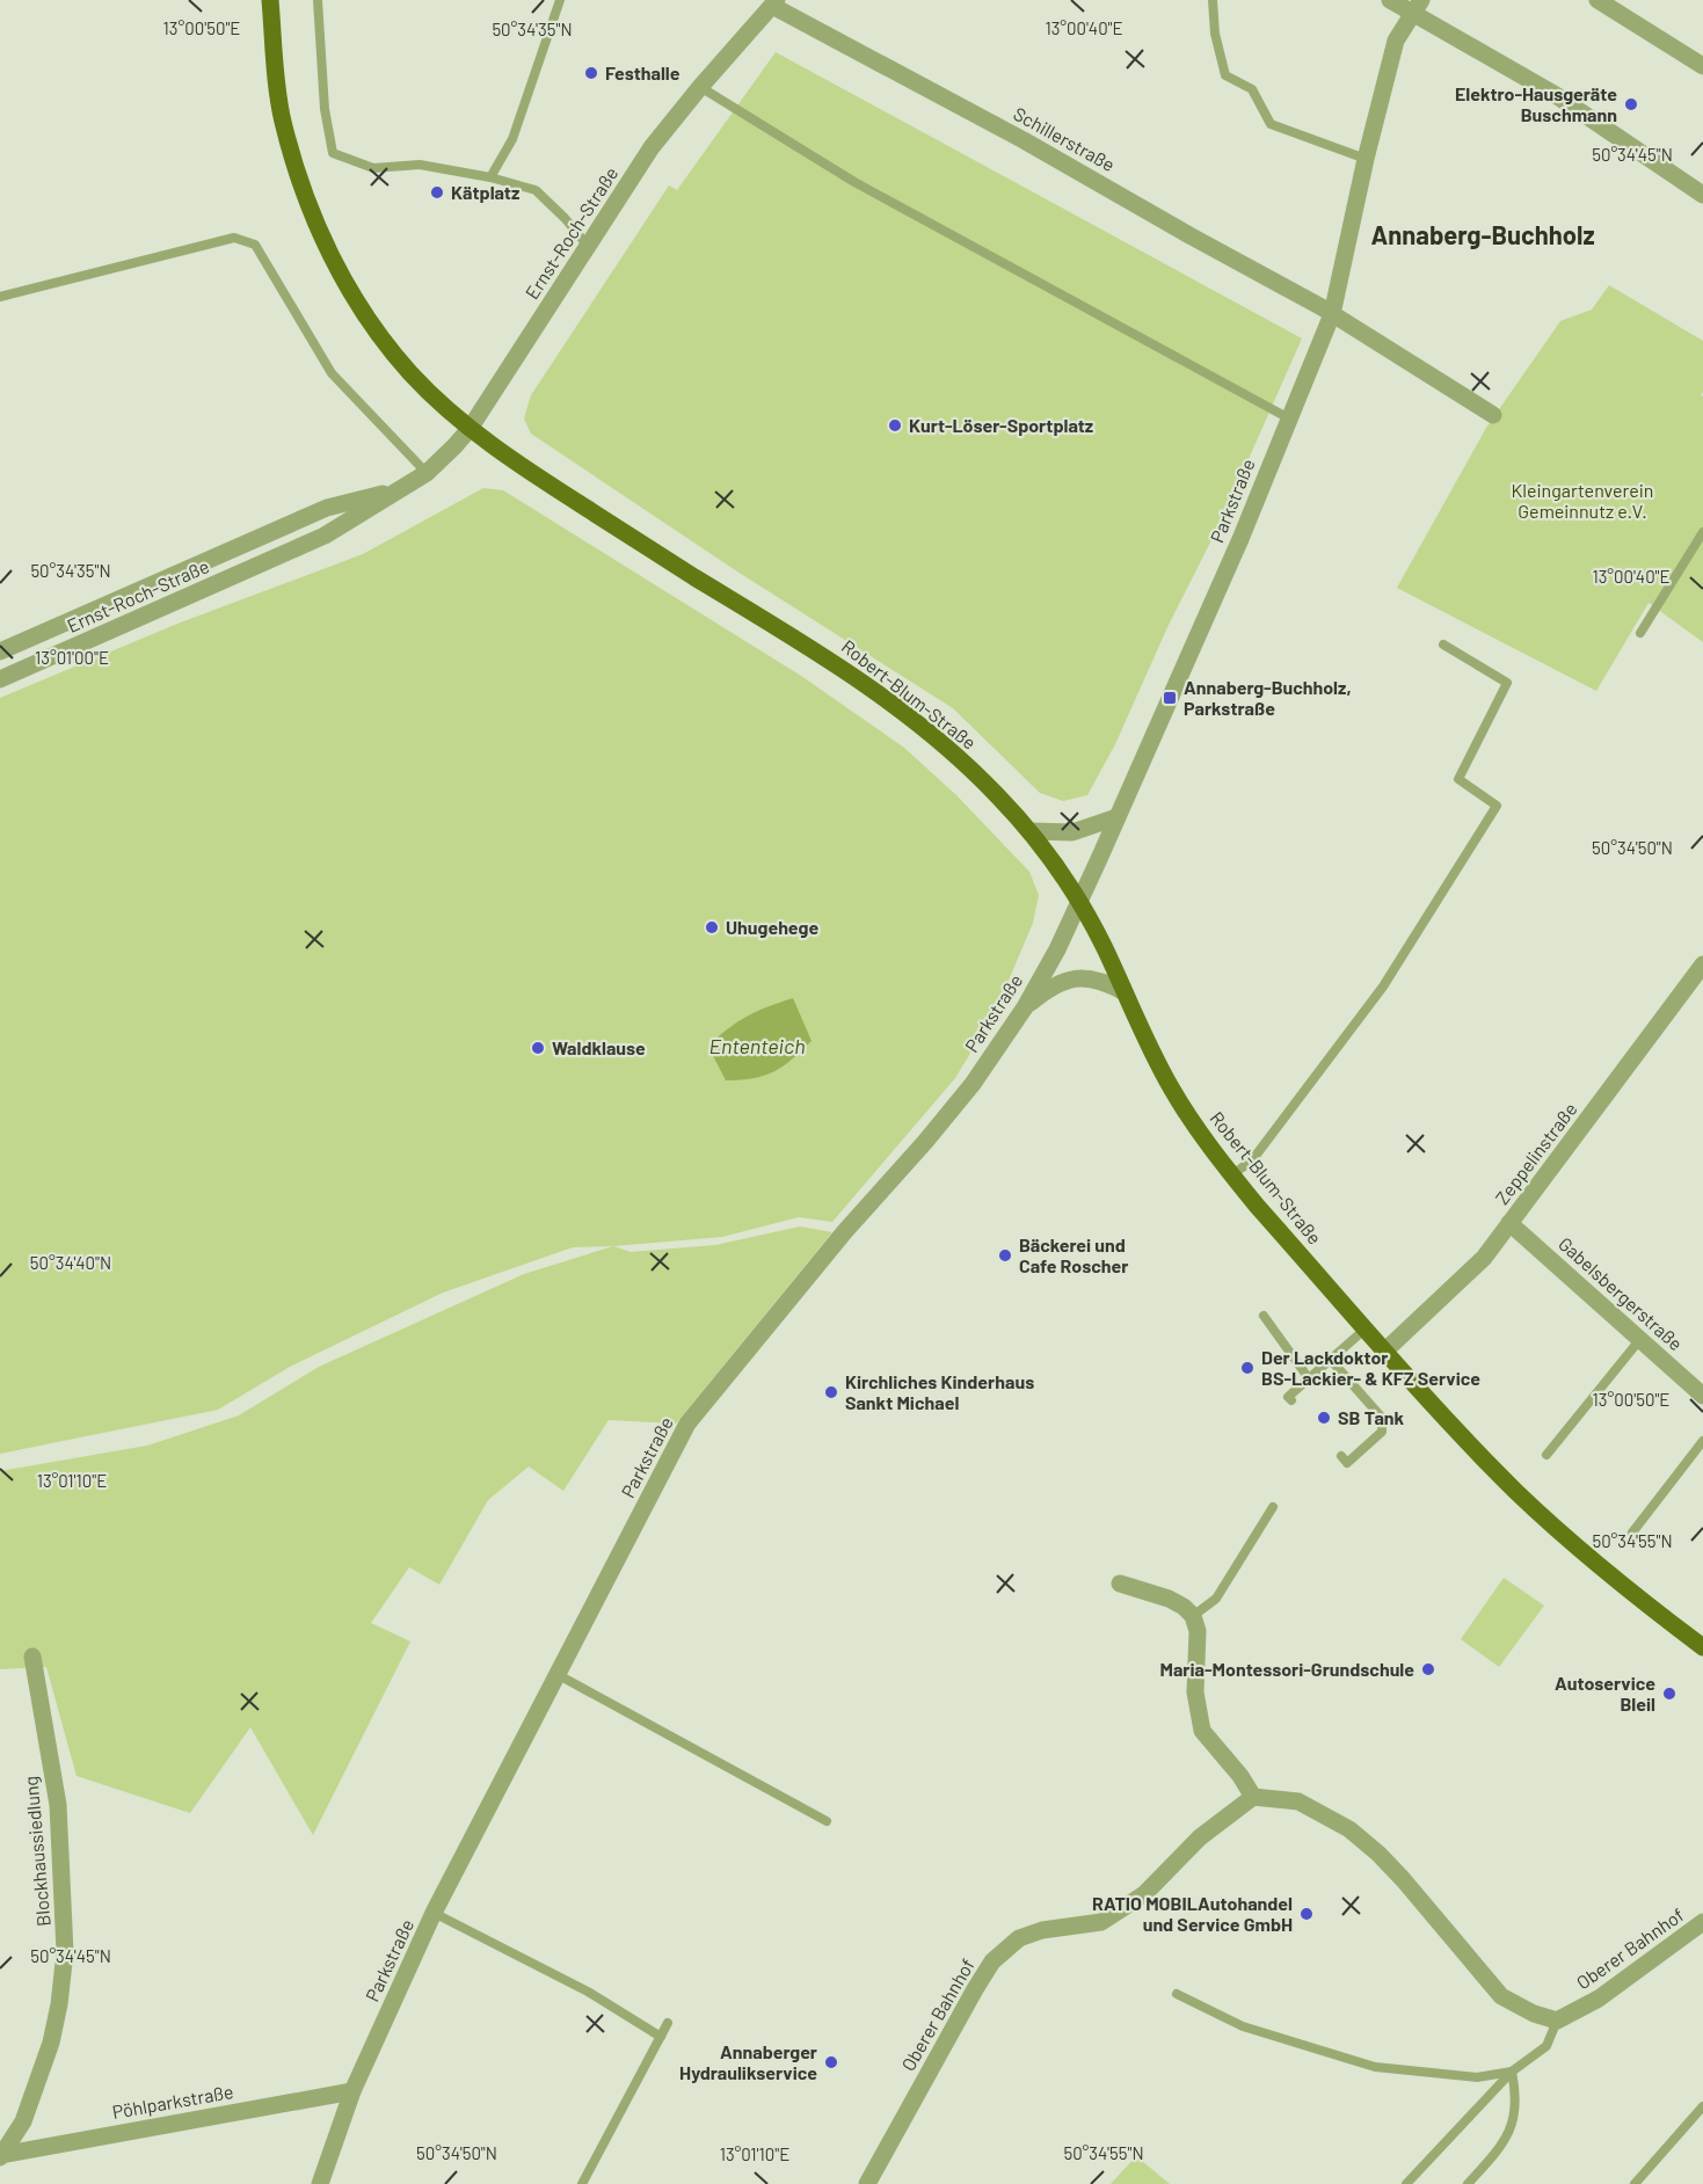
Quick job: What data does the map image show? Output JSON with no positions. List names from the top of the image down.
{
  "streets": {
    "main road": ["Robert-Blum-Straße"],
    "street": [
      "Schillerstraße",
      "Ernst-Roch-Straße",
      "Parkstraße",
      "Zeppelinstraße",
      "Gabelsbergerstraße",
      "Blockhaussiedlung",
      "Oberer Bahnhof",
      "Pöhlparkstraße"
    ]
  },
  "crossings": [
    ["Schillerstraße", "Ernst-Roch-Straße"],
    ["Schillerstraße", "Parkstraße"],
    ["Ernst-Roch-Straße", "Robert-Blum-Straße"],
    ["Parkstraße", "Robert-Blum-Straße"],
    ["Parkstraße", "Pöhlparkstraße"],
    ["Robert-Blum-Straße", "Zeppelinstraße"],
    ["Zeppelinstraße", "Gabelsbergerstraße"],
    ["Blockhaussiedlung", "Pöhlparkstraße"]
  ],
  "districts": ["Annaberg-Buchholz"],
  "water": ["Ententeich"],
  "parks": ["Kleingartenverein Gemeinnutz e.V."],
  "places": {
    "other": [
      "Festhalle",
      "Elektro-Hausgeräte Buschmann",
      "Kätplatz",
      "Kurt-Löser-Sportplatz",
      "Uhugehege",
      "Waldklause",
      "Bäckerei und Cafe Roscher",
      "Der Lackdoktor BS-Lackier- & KFZ Service",
      "Kirchliches Kinderhaus Sankt Michael",
      "SB Tank",
      "Maria-Montessori-Grundschule",
      "Autoservice Bleil",
      "RATIO MOBILAutohandel und Service GmbH",
      "Annaberger Hydraulikservice"
    ],
    "transit": ["Annaberg-Buchholz, Parkstraße"]
  },
  "coordinates": [
    "13°00'40\"E",
    "13°00'50\"E",
    "50°34'35\"N",
    "50°34'45\"N",
    "13°01'00\"E",
    "50°34'50\"N",
    "50°34'40\"N",
    "13°01'10\"E",
    "50°34'55\"N"
  ]
}
